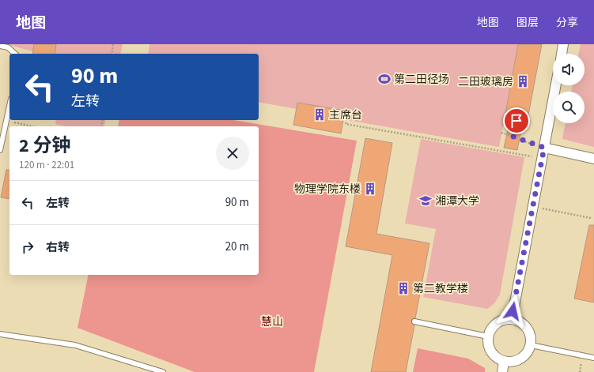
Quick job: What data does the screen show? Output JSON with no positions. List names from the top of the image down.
{
  "parks": ["慧山"],
  "places": {
    "sports": ["第二田径场"],
    "building": [
      "二田玻璃房",
      "主席台",
      "物理学院东楼",
      "第二教学楼"
    ],
    "school or university": ["湘潭大学"]
  },
  "page": {
    "header": "地图",
    "nav": ["地图", "图层", "分享"],
    "turn": ["90 m", "左转"],
    "heading": ["2 分钟", "120 m · 22:01"],
    "list": [
      {
        "name": "左转",
        "value": "90 m"
      },
      {
        "name": "右转",
        "value": "20 m"
      }
    ]
  }
}
